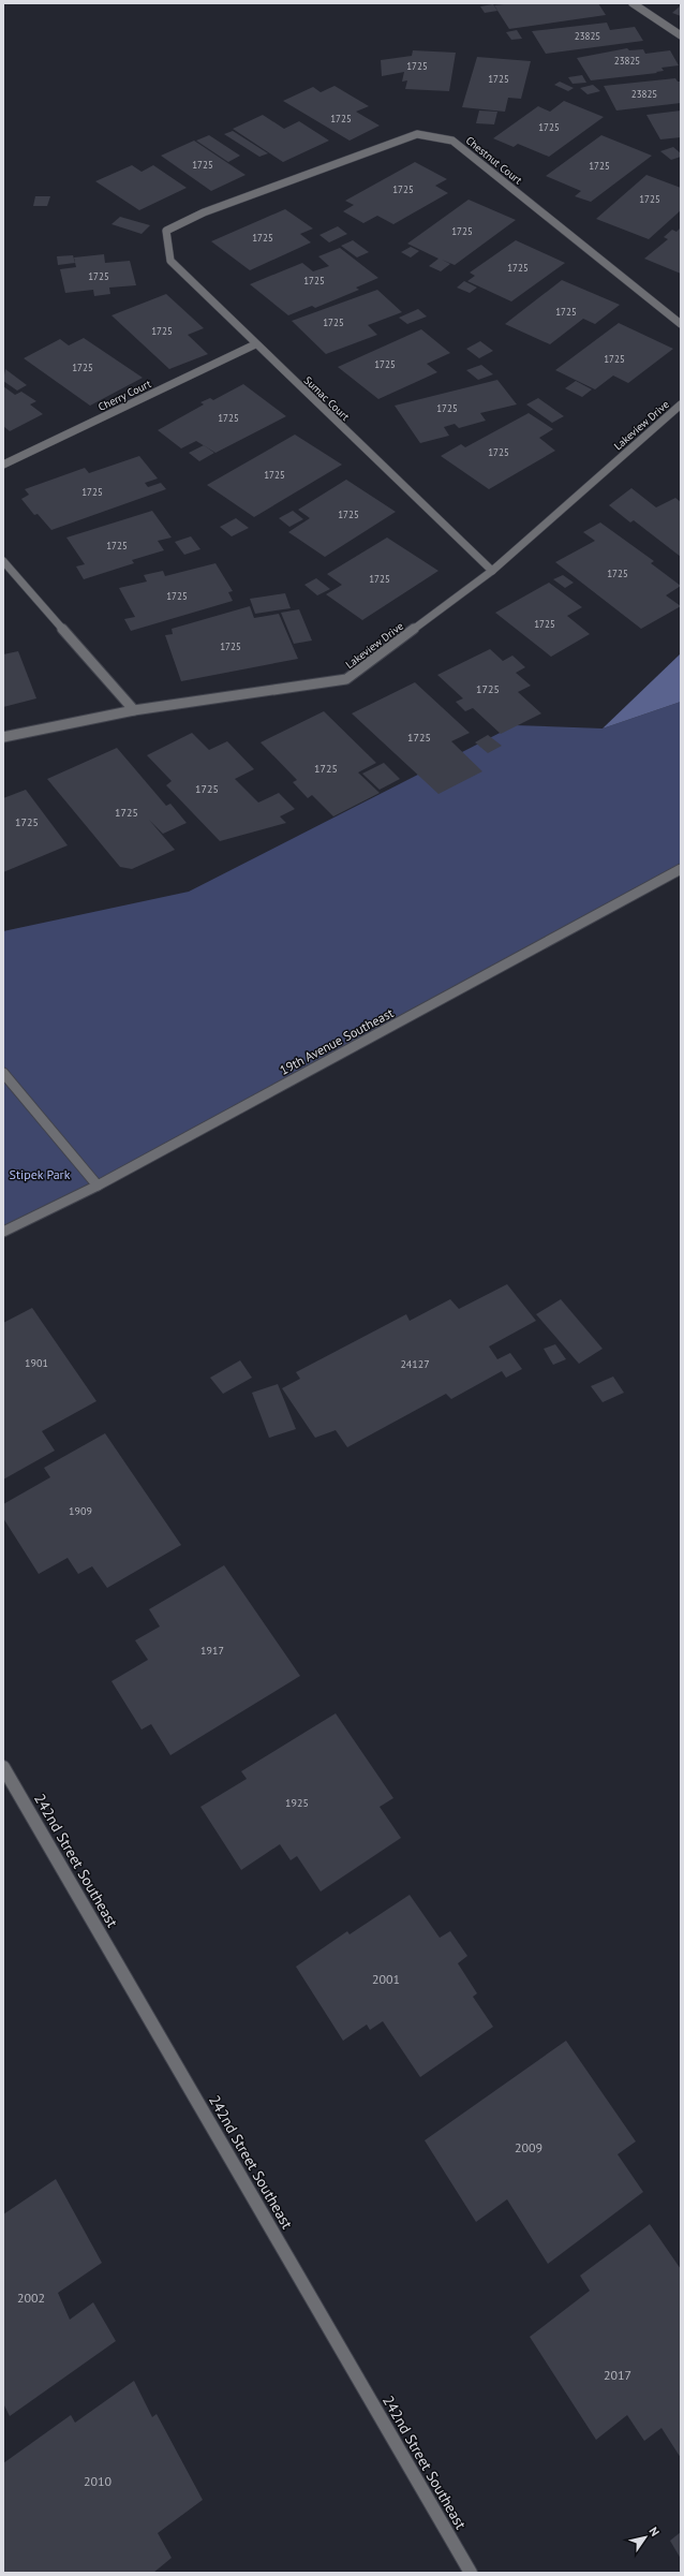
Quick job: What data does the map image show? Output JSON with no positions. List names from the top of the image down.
{
  "streets": {
    "street": [
      "Chestnut Court",
      "Cherry Court",
      "Sumac Court",
      "Lakeview Drive",
      "19th Avenue Southeast",
      "242nd Street Southeast"
    ]
  },
  "crossings": [
    ["Chestnut Court", "Sumac Court"],
    ["Cherry Court", "Sumac Court"],
    ["Sumac Court", "Lakeview Drive"]
  ],
  "parks": ["Stipek Park"],
  "house_numbers": [
    "23825",
    "23825",
    "1725",
    "1725",
    "23825",
    "1725",
    "1725",
    "1725",
    "1725",
    "1725",
    "1725",
    "1725",
    "1725",
    "1725",
    "1725",
    "1725",
    "1725",
    "1725",
    "1725",
    "1725",
    "1725",
    "1725",
    "1725",
    "1725",
    "1725",
    "1725",
    "1725",
    "1725",
    "1725",
    "1725",
    "1725",
    "1725",
    "1725",
    "1725",
    "1725",
    "1725",
    "1725",
    "1725",
    "1725",
    "1725",
    "1901",
    "24127",
    "1909",
    "1917",
    "1925",
    "2001",
    "2009",
    "2002",
    "2017",
    "2010"
  ],
  "north": "top right"
}
